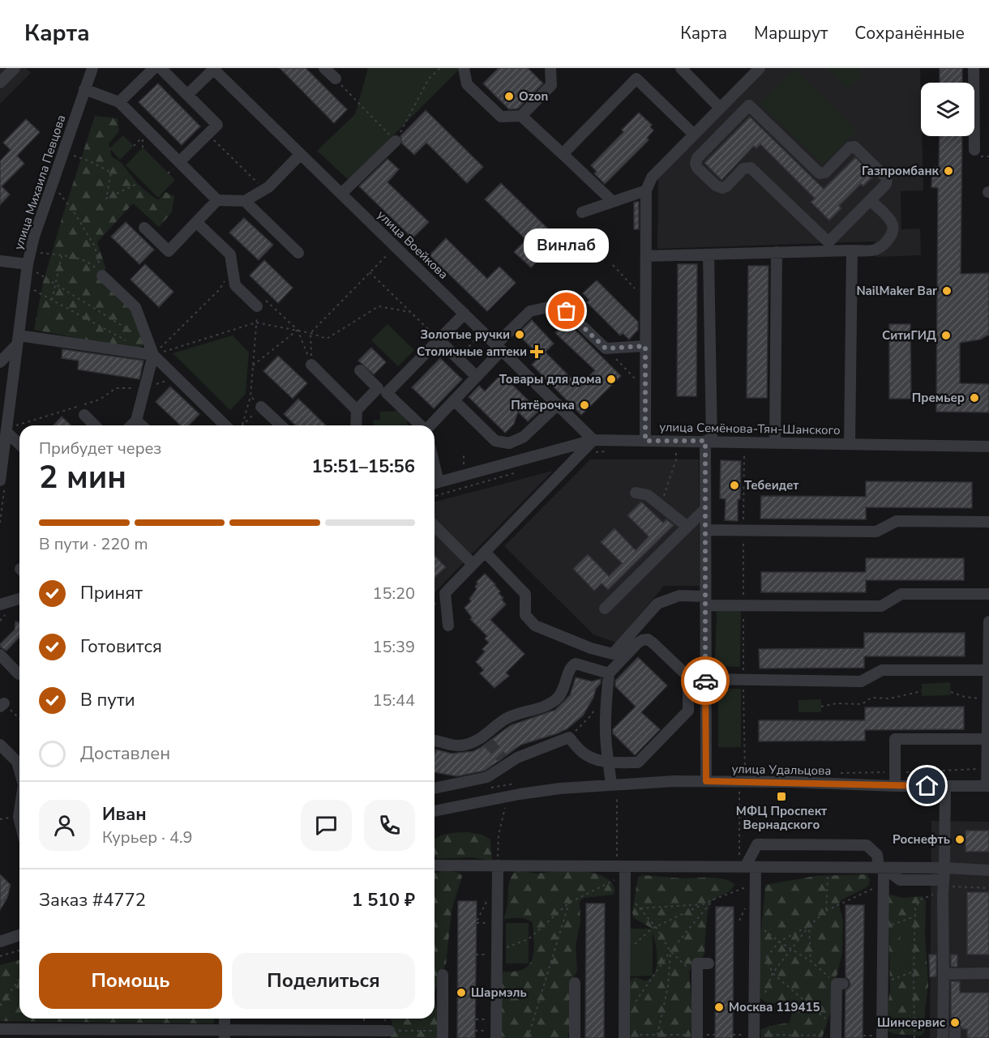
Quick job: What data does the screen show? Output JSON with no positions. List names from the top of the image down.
{
  "streets": {
    "street": [
      "улица Михаила Певцова",
      "улица Воейкова",
      "улица Семёнова-Тян-Шанского",
      "улица Удальцова"
    ]
  },
  "crossings": [
    ["улица Воейкова", "улица Семёнова-Тян-Шанского"]
  ],
  "places": {
    "other": [
      "Ozon",
      "Газпромбанк",
      "NailMaker Bar",
      "Винлаб",
      "Золотые ручки",
      "СитиГИД",
      "Товары для дома",
      "Премьер",
      "Пятёрочка",
      "Тебеидет",
      "Роснефть",
      "Шармэль",
      "Москва 119415",
      "Шинсервис"
    ],
    "health": ["Столичные аптеки"],
    "transit": ["МФЦ Проспект Вернадского"]
  },
  "page": {
    "header": "Карта",
    "nav": ["Карта", "Маршрут", "Сохранённые"],
    "bubble": "Винлаб",
    "heading": ["2 мин", "Прибудет через", "15:51–15:56"],
    "panel": [
      "Иван",
      "Курьер · 4.9",
      "Заказ #4772",
      "1 510 ₽"
    ],
    "bar": "В пути · 220 m",
    "list": [
      ["Принят", "15:20"],
      ["Готовится", "15:39"],
      ["В пути", "15:44"],
      "Доставлен"
    ],
    "buttons": ["Помощь", "Поделиться"]
  }
}
